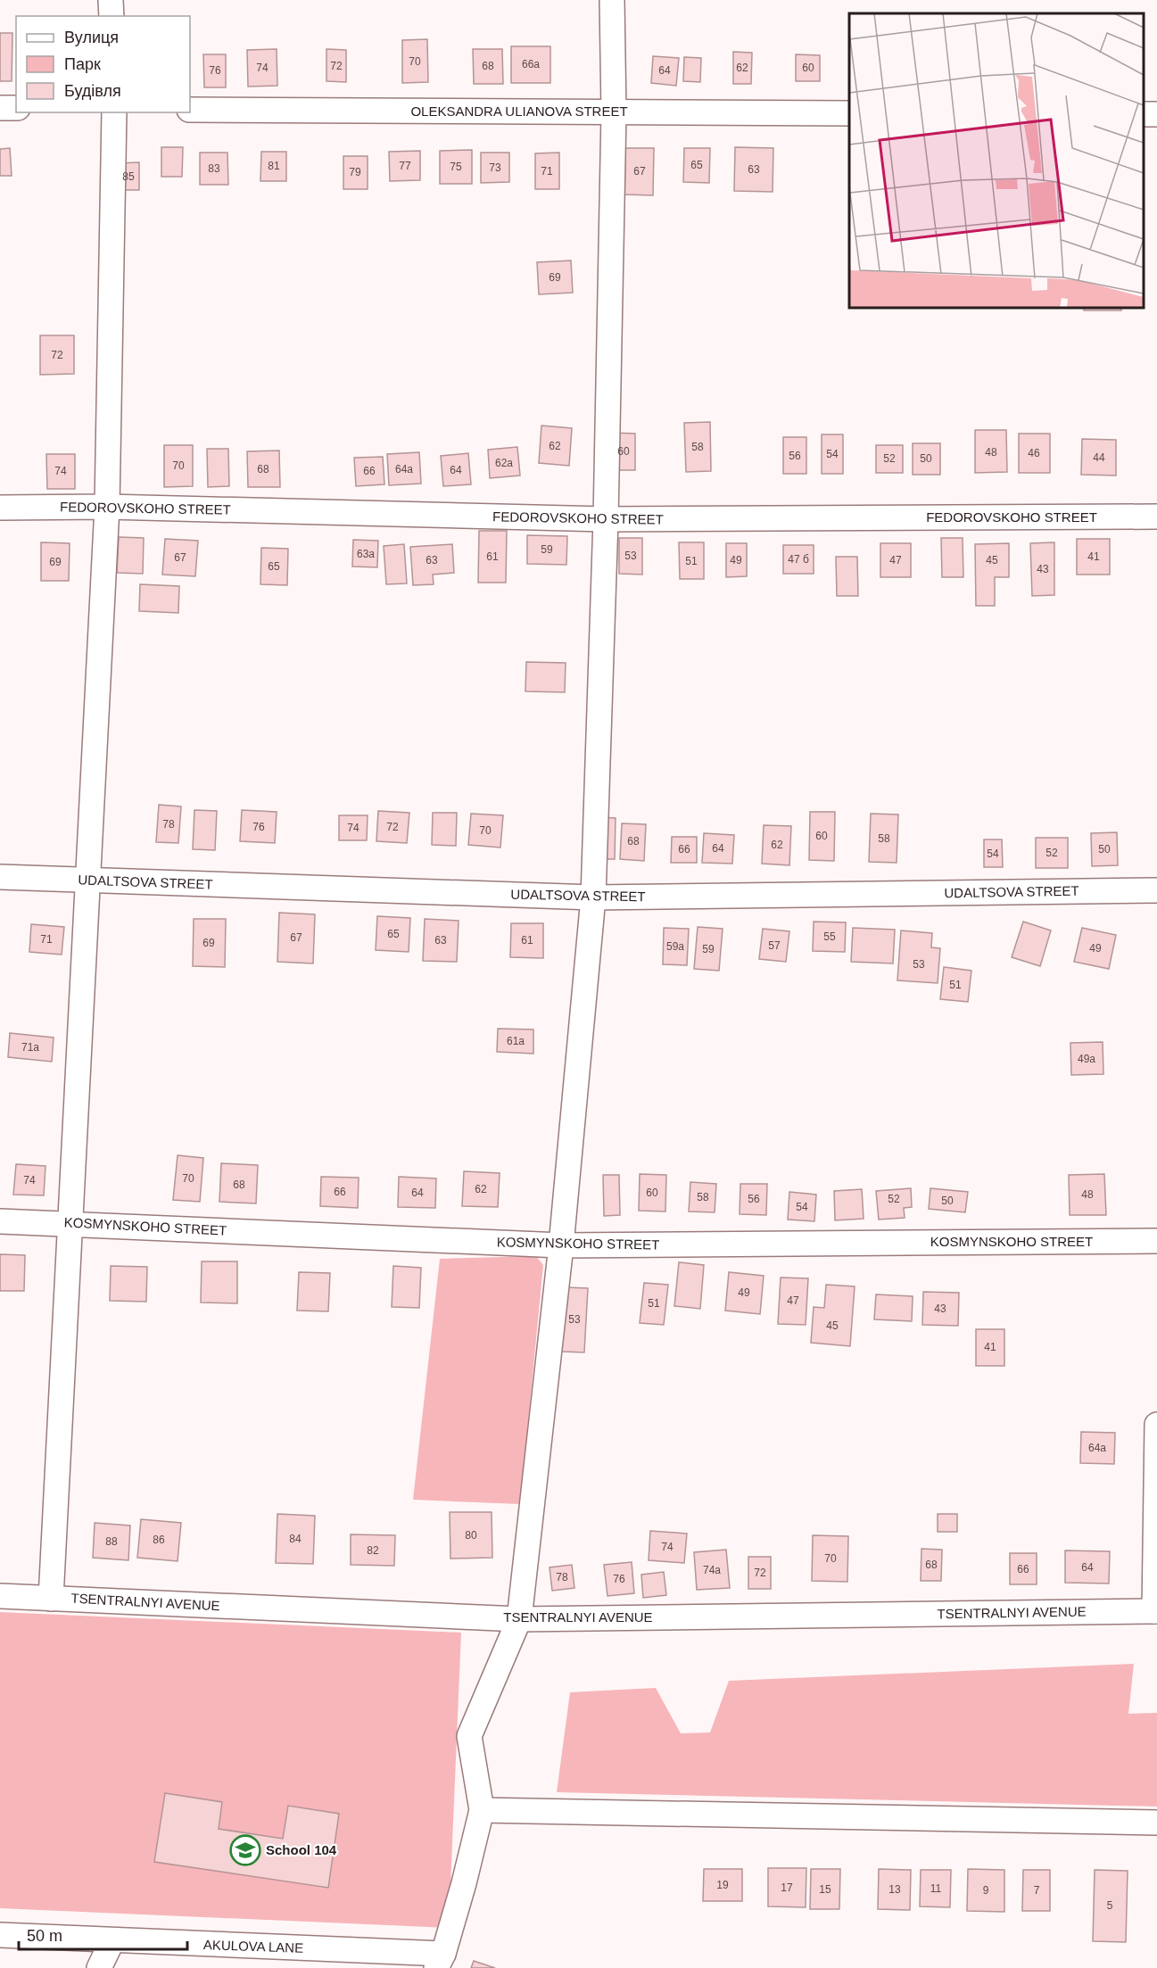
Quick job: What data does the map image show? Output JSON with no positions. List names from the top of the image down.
{
  "streets": {
    "street": [
      "OLEKSANDRA ULIANOVA STREET",
      "FEDOROVSKOHO STREET",
      "UDALTSOVA STREET",
      "KOSMYNSKOHO STREET",
      "TSENTRALNYI AVENUE",
      "AKULOVA LANE"
    ]
  },
  "places": {
    "school or university": ["School 104"]
  },
  "house_numbers": [
    "70",
    "66а",
    "72",
    "68",
    "74",
    "62",
    "60",
    "76",
    "64",
    "65",
    "81",
    "77",
    "75",
    "73",
    "83",
    "63",
    "71",
    "67",
    "79",
    "85",
    "69",
    "72",
    "62",
    "58",
    "60",
    "48",
    "46",
    "54",
    "56",
    "44",
    "52",
    "50",
    "62а",
    "70",
    "68",
    "64а",
    "64",
    "74",
    "66",
    "59",
    "63а",
    "53",
    "61",
    "41",
    "67",
    "47 б",
    "63",
    "49",
    "47",
    "45",
    "51",
    "69",
    "65",
    "43",
    "78",
    "76",
    "72",
    "74",
    "70",
    "60",
    "58",
    "68",
    "62",
    "64",
    "66",
    "50",
    "52",
    "54",
    "65",
    "55",
    "67",
    "71",
    "63",
    "61",
    "69",
    "57",
    "59а",
    "49",
    "59",
    "53",
    "51",
    "61а",
    "71а",
    "49а",
    "70",
    "74",
    "68",
    "62",
    "66",
    "64",
    "60",
    "48",
    "58",
    "56",
    "52",
    "50",
    "54",
    "49",
    "47",
    "51",
    "43",
    "53",
    "45",
    "41",
    "64а",
    "80",
    "84",
    "86",
    "88",
    "74",
    "82",
    "70",
    "68",
    "64",
    "66",
    "74а",
    "72",
    "78",
    "76",
    "19",
    "17",
    "11",
    "15",
    "13",
    "9",
    "7",
    "5"
  ],
  "legend": ["Вулиця", "Парк", "Будівля"],
  "scale_bar": "50 m"
}
